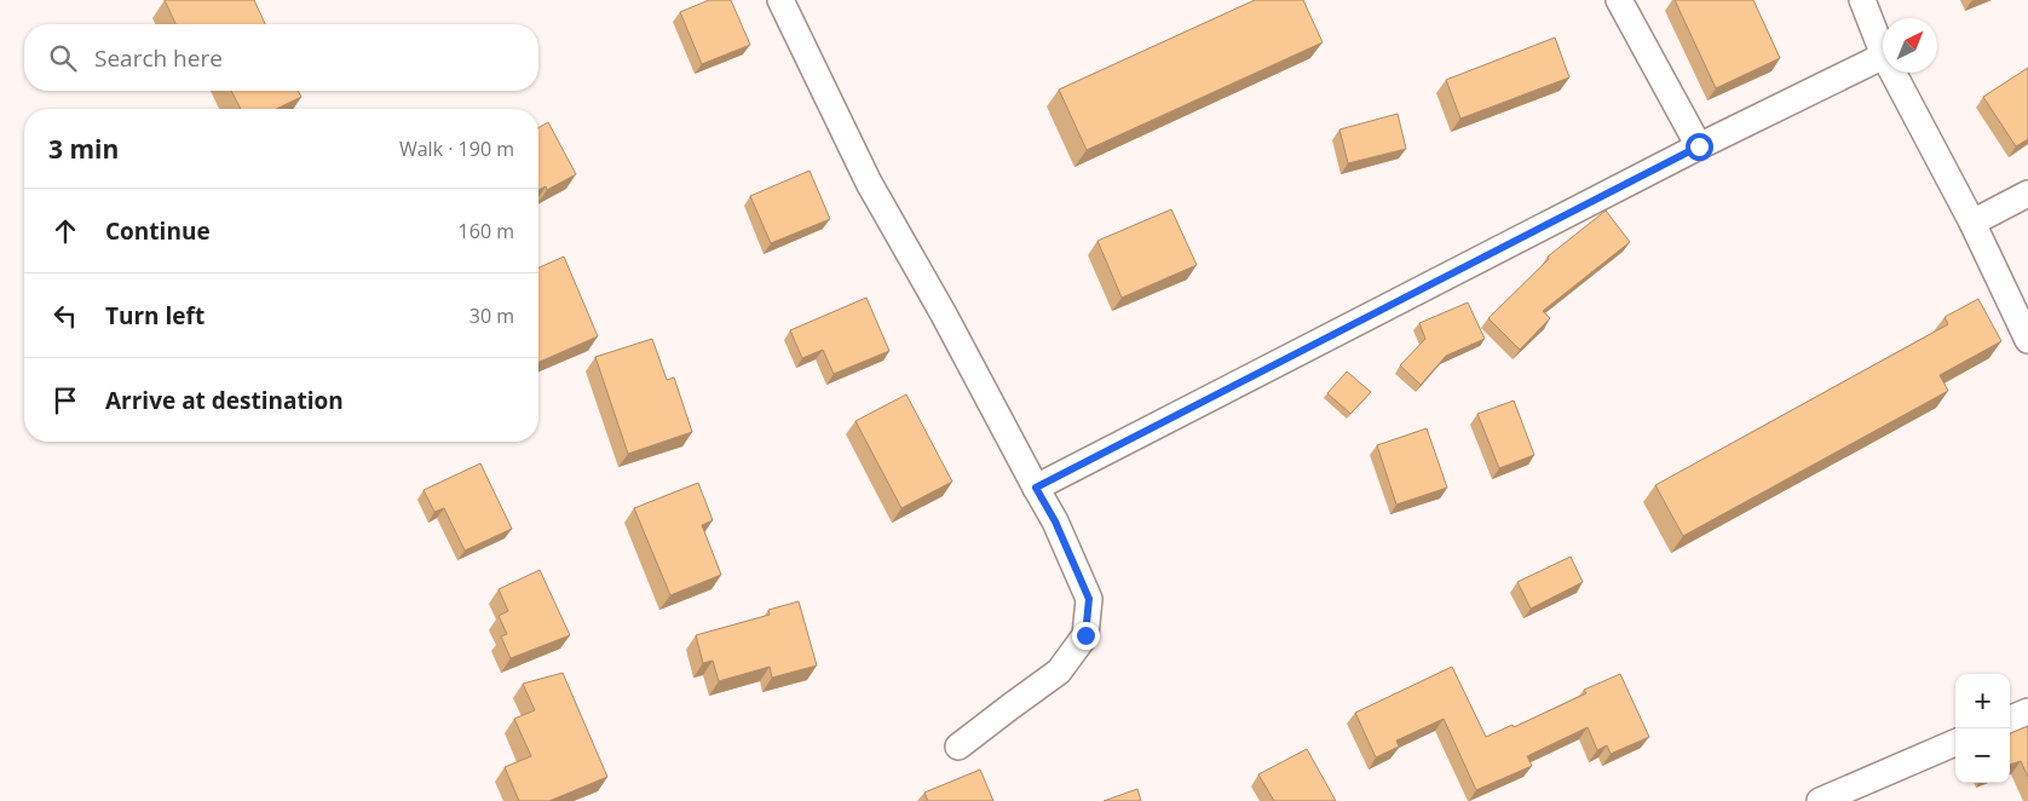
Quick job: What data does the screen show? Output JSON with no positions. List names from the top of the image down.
{
  "north": "top right",
  "page": {
    "search": "Search here",
    "heading": ["3 min", "Walk · 190 m"],
    "list": [
      ["Continue", "160 m"],
      ["Turn left", "30 m"],
      "Arrive at destination"
    ],
    "map_buttons": ["+", "−"]
  }
}
